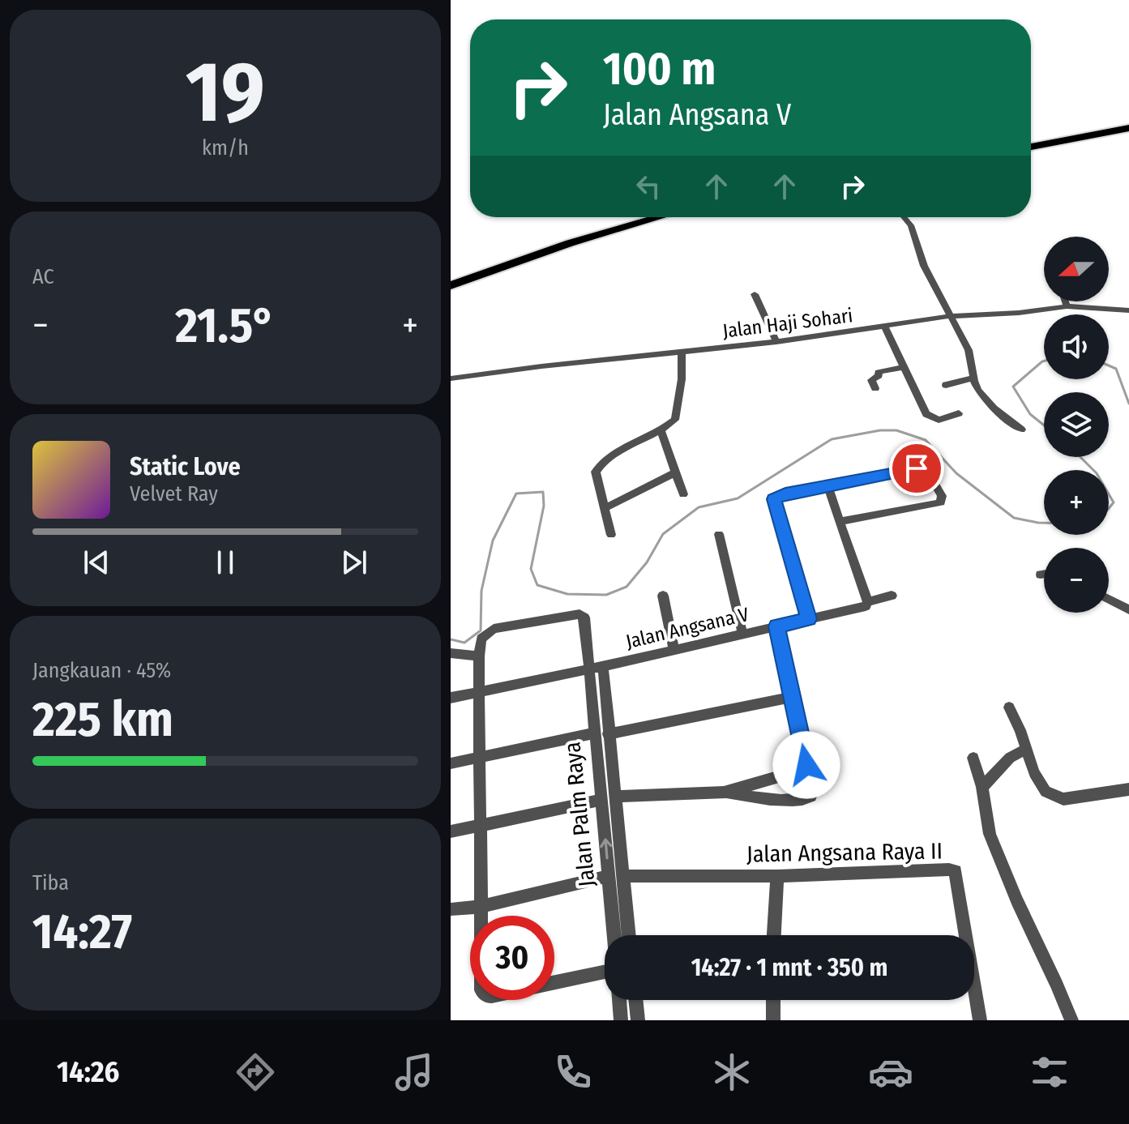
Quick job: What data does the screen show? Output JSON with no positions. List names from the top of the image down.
{
  "streets": {
    "street": [
      "Jalan Haji Sohari",
      "Jalan Angsana V",
      "Jalan Palm Raya",
      "Jalan Angsana Raya II"
    ]
  },
  "crossings": [
    ["Jalan Angsana V", "Jalan Palm Raya"]
  ],
  "north": "left",
  "page": {
    "tile": [
      ["19", "km/h"],
      "AC",
      ["Jangkauan · 45%", "225 km"],
      ["Tiba", "14:27"]
    ],
    "turn": ["100 m", "Jalan Angsana V"],
    "map_buttons": ["+", "−"],
    "heat": ["−", "21.5°", "+"],
    "song": ["Static Love", "Velvet Ray"],
    "limit": "30",
    "trip": "14:27 · 1 mnt · 350 m",
    "tabs": "14:26"
  }
}
